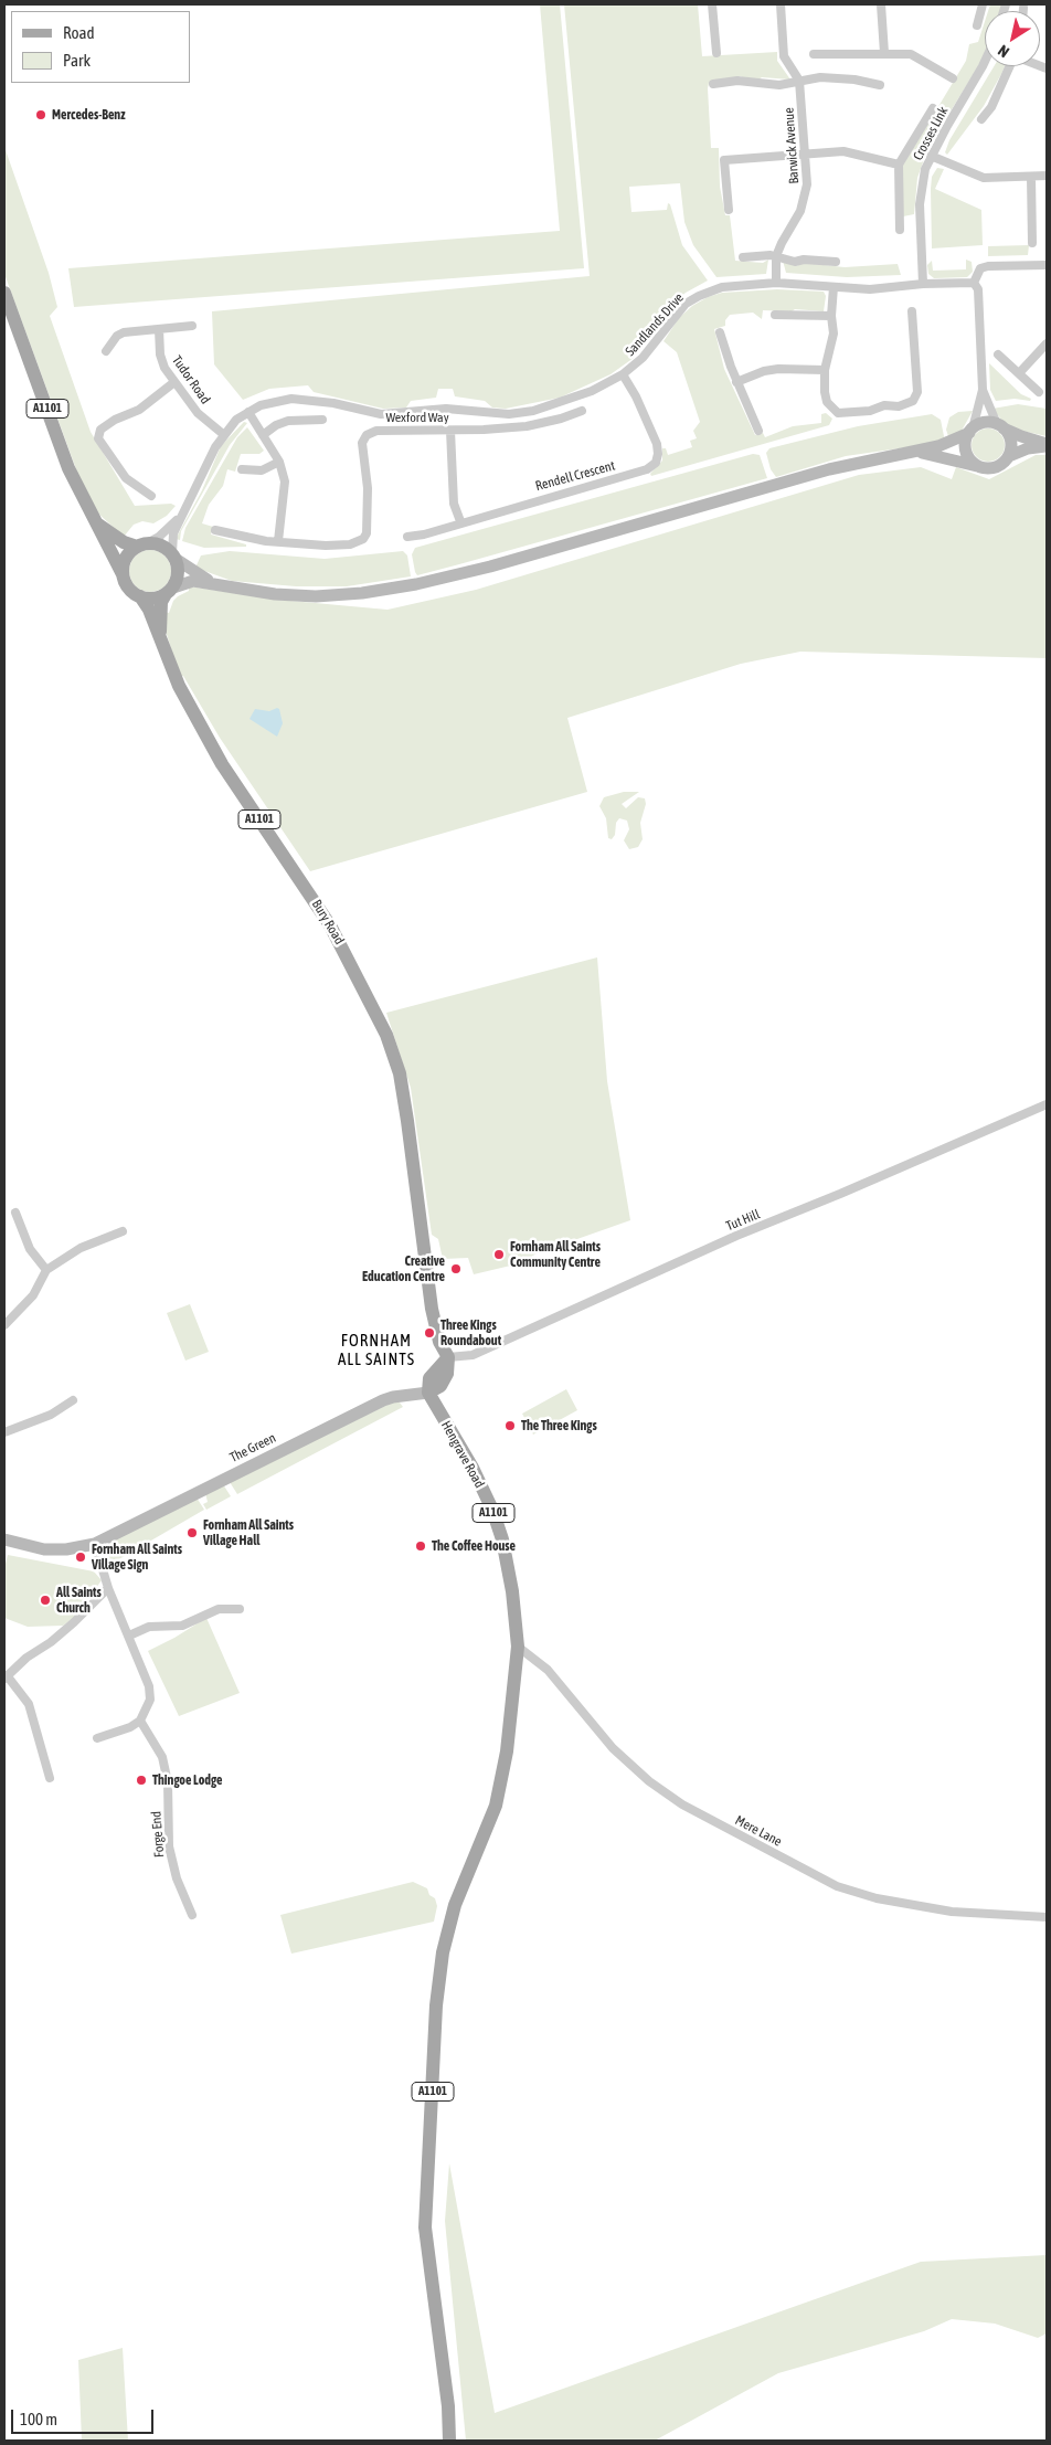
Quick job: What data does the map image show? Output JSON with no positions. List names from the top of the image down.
{
  "streets": {
    "main road": [
      "A1101",
      "Bury Road",
      "The Green",
      "Hengrave Road"
    ],
    "street": [
      "Crosses Link",
      "Barwick Avenue",
      "Sandlands Drive",
      "Tudor Road",
      "Wexford Way",
      "Rendell Crescent",
      "Tut Hill",
      "Mere Lane",
      "Forge End"
    ]
  },
  "crossings": [
    ["Crosses Link", "Sandlands Drive"],
    ["Barwick Avenue", "Sandlands Drive"],
    ["Sandlands Drive", "Tudor Road"],
    ["Sandlands Drive", "A1101"],
    ["Sandlands Drive", "Rendell Crescent"],
    ["Sandlands Drive", "Bury Road"],
    ["A1101", "Bury Road"],
    ["A1101", "Hengrave Road"],
    ["A1101", "Mere Lane"],
    ["Bury Road", "Tut Hill"],
    ["The Green", "Hengrave Road"],
    ["Hengrave Road", "Mere Lane"]
  ],
  "districts": ["FORNHAM ALL SAINTS"],
  "places": [
    "Mercedes-Benz",
    "Fornham All Saints Community Centre",
    "Creative Education Centre",
    "Three Kings Roundabout",
    "The Three Kings",
    "Fornham All Saints Village Hall",
    "The Coffee House",
    "Fornham All Saints Village Sign",
    "All Saints Church",
    "Thingoe Lodge"
  ],
  "legend": ["Road", "Park"],
  "scale_bar": "100 m",
  "north": "bottom left"
}
